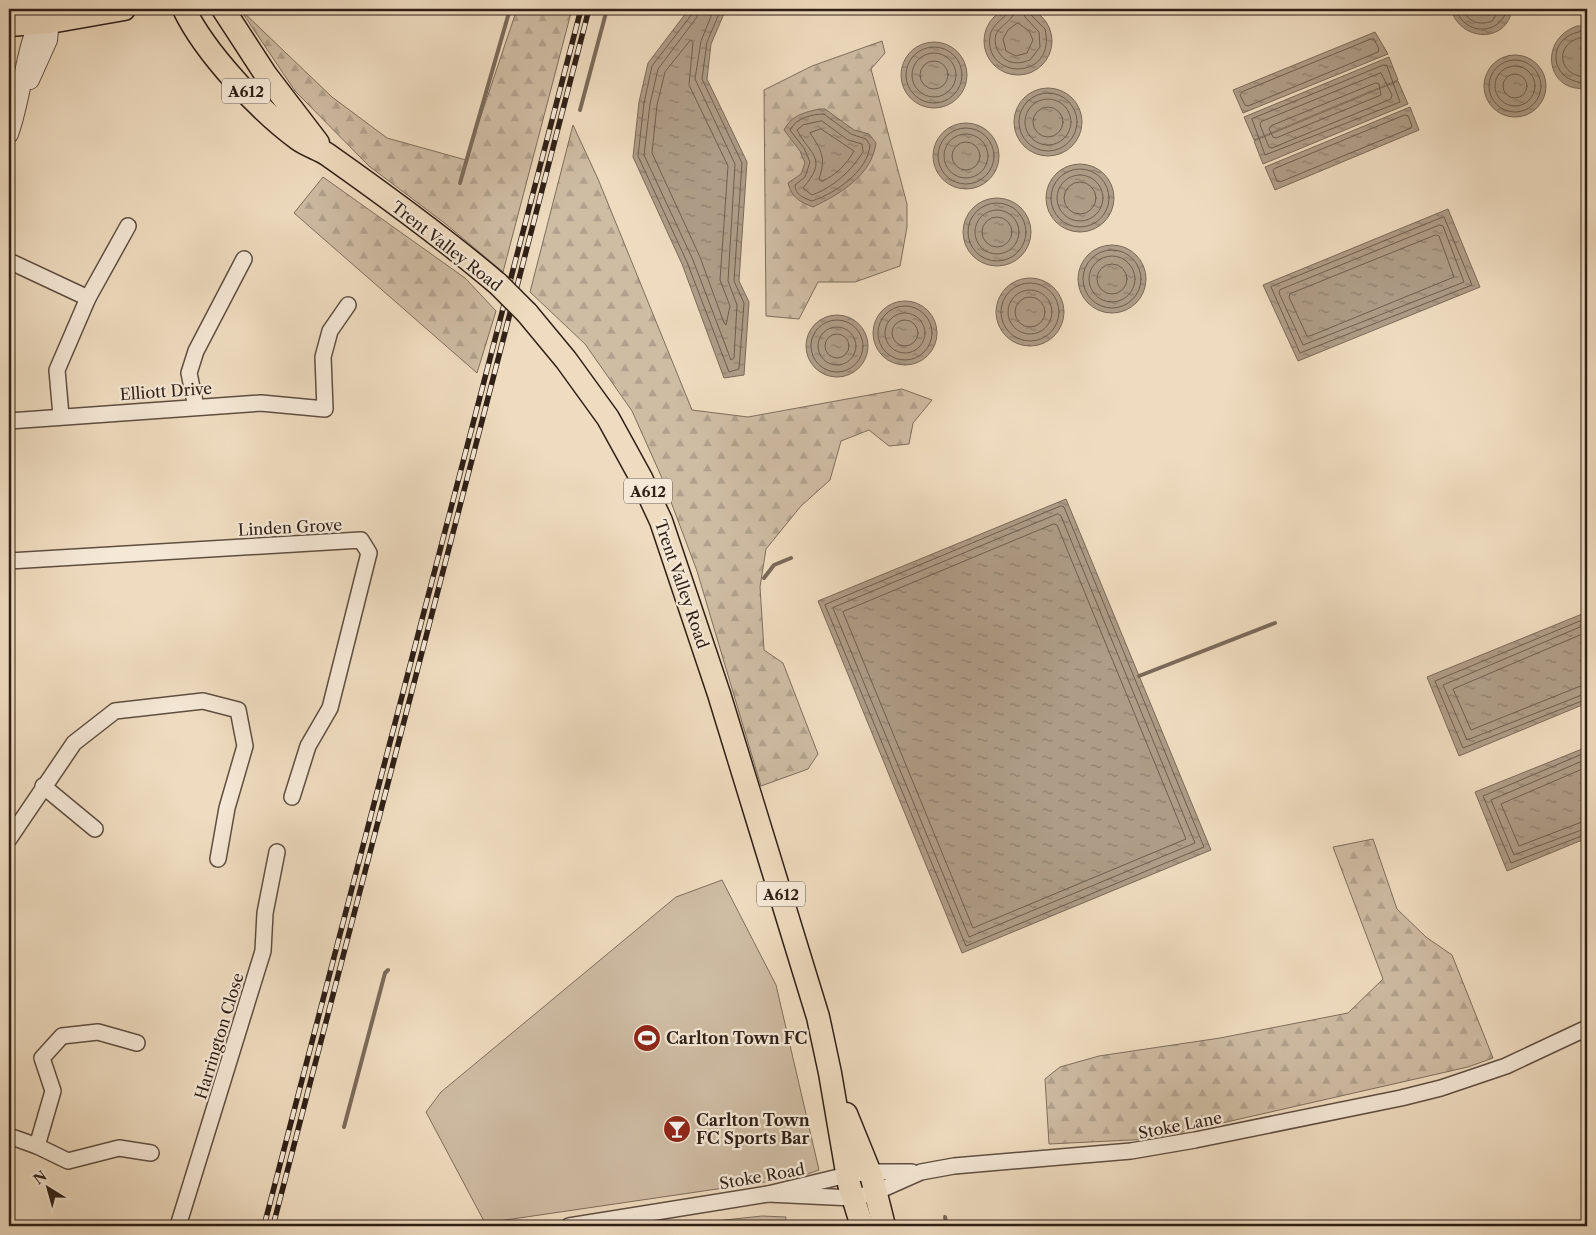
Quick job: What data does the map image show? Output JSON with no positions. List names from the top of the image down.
{
  "streets": {
    "main road": ["A612", "Trent Valley Road"],
    "street": [
      "Elliott Drive",
      "Linden Grove",
      "Harrington Close",
      "Stoke Lane",
      "Stoke Road"
    ]
  },
  "crossings": [
    ["Trent Valley Road", "Stoke Road"],
    ["Stoke Lane", "Stoke Road"]
  ],
  "places": {
    "sports": ["Carlton Town FC"],
    "bar": ["Carlton Town FC Sports Bar"]
  },
  "north": "top left"
}
